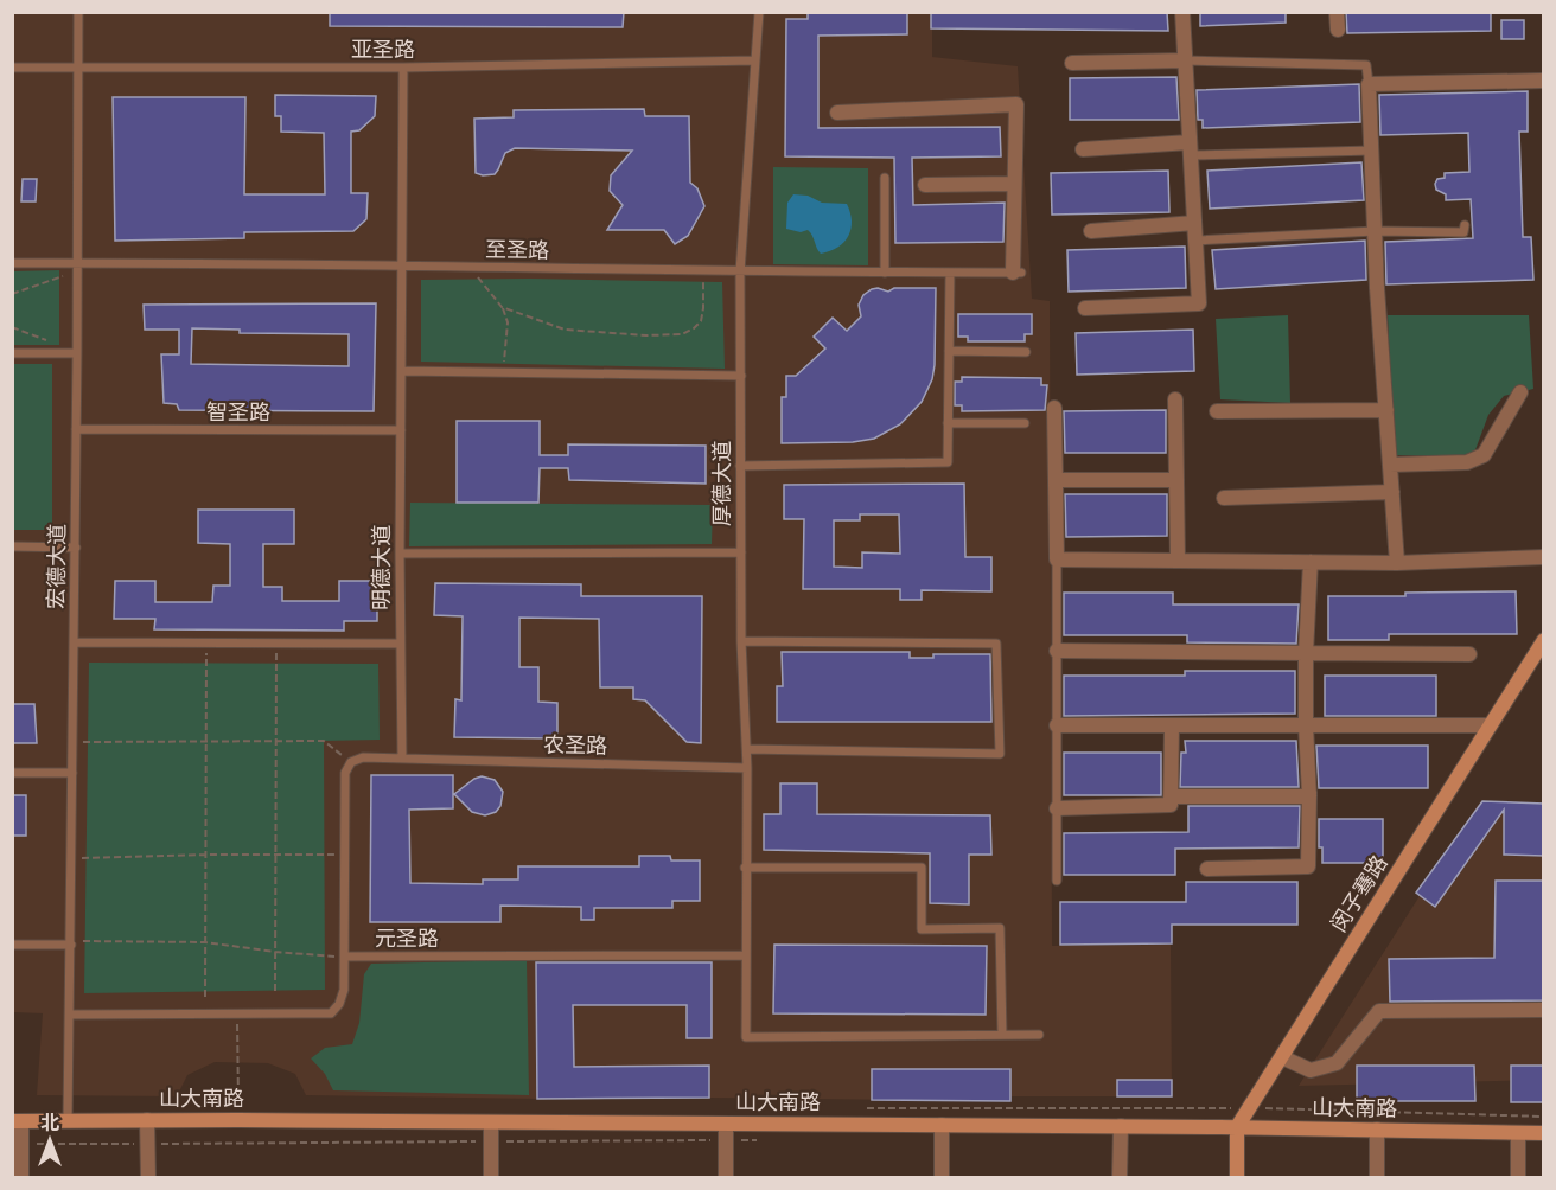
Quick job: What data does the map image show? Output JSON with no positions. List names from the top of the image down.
{
  "streets": {
    "main road": ["闵子骞路", "山大南路"],
    "lane": [
      "亚圣路",
      "至圣路",
      "智圣路",
      "厚德大道",
      "宏德大道",
      "明德大道",
      "农圣路",
      "元圣路"
    ]
  },
  "crossings": [
    ["亚圣路", "厚德大道"],
    ["亚圣路", "宏德大道"],
    ["亚圣路", "明德大道"],
    ["至圣路", "厚德大道"],
    ["至圣路", "宏德大道"],
    ["至圣路", "明德大道"],
    ["智圣路", "宏德大道"],
    ["智圣路", "明德大道"],
    ["厚德大道", "农圣路"],
    ["厚德大道", "元圣路"],
    ["宏德大道", "元圣路"],
    ["宏德大道", "山大南路"],
    ["明德大道", "农圣路"],
    ["闵子骞路", "山大南路"]
  ],
  "north": "top"
}
